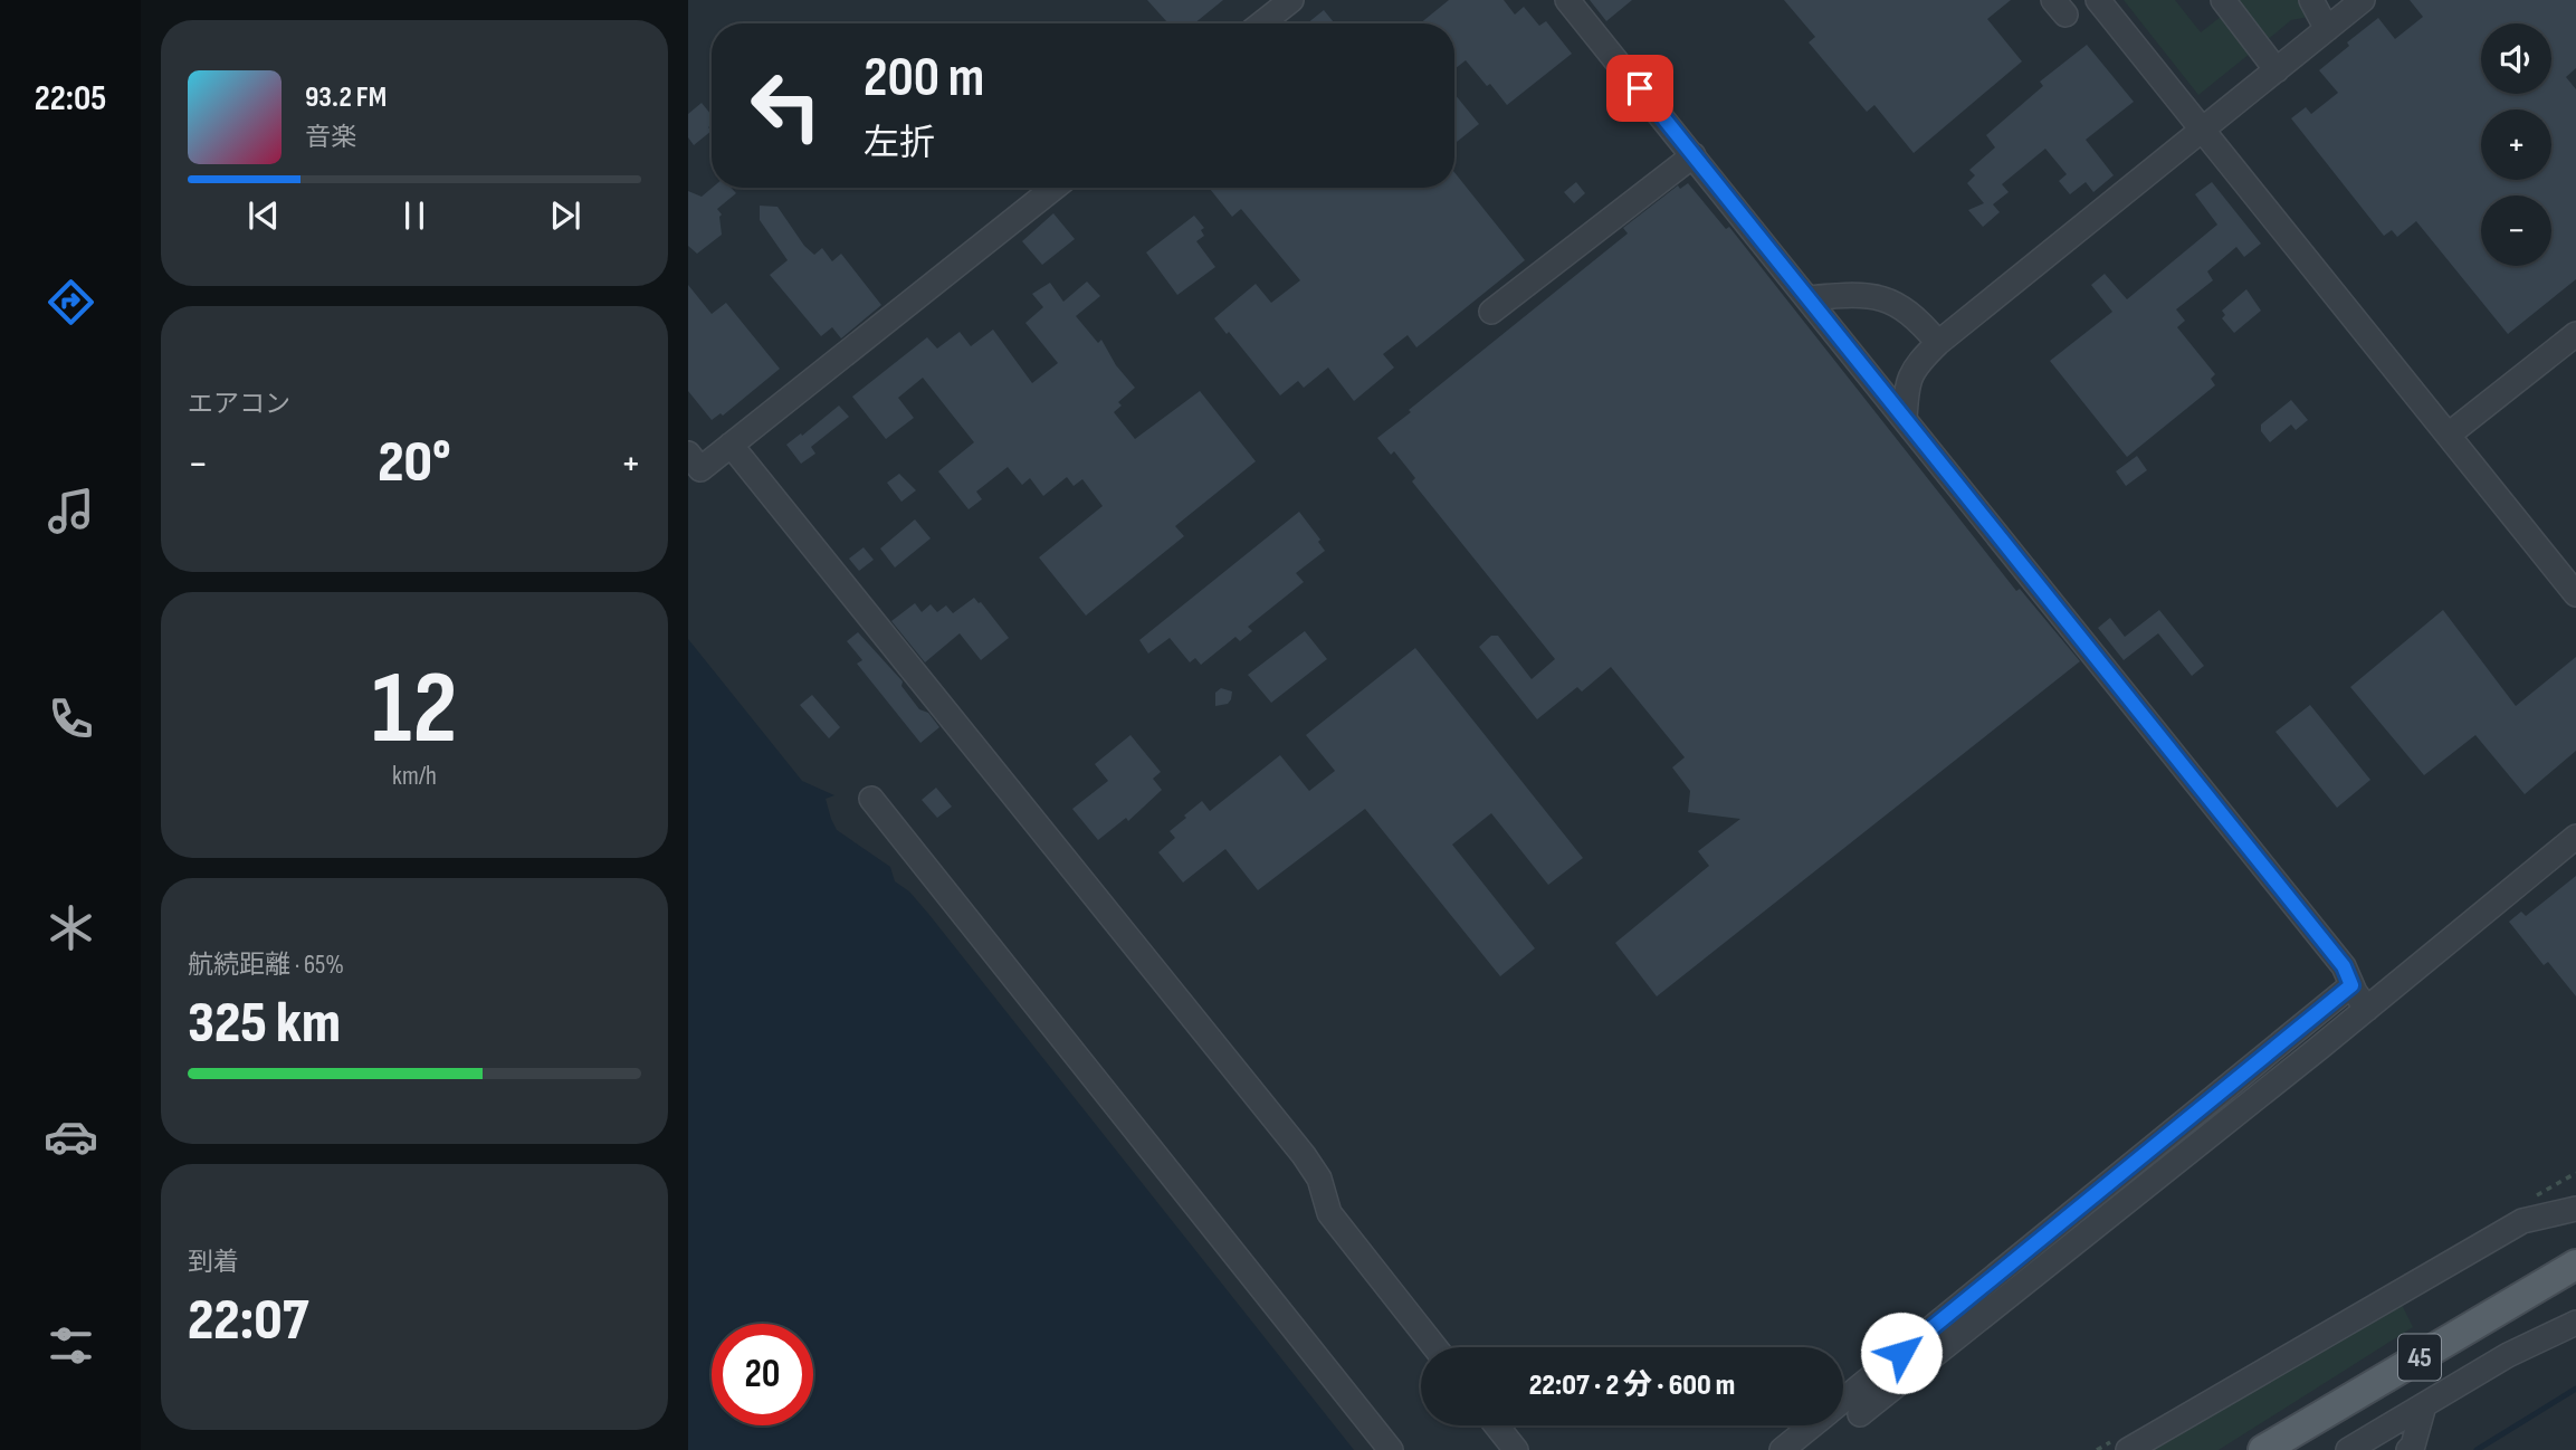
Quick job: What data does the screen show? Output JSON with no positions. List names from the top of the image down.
{
  "streets": {
    "main road": ["45"]
  },
  "page": {
    "tabs": "22:05",
    "map_buttons": ["+", "−"],
    "turn": ["200 m", "左折"],
    "song": ["93.2 FM", "音楽"],
    "tile": [
      "エアコン",
      ["12", "km/h"],
      ["航続距離 · 65%", "325 km"],
      ["到着", "22:07"]
    ],
    "heat": ["−", "20°", "+"],
    "limit": "20",
    "trip": "22:07 · 2 分 · 600 m"
  }
}
